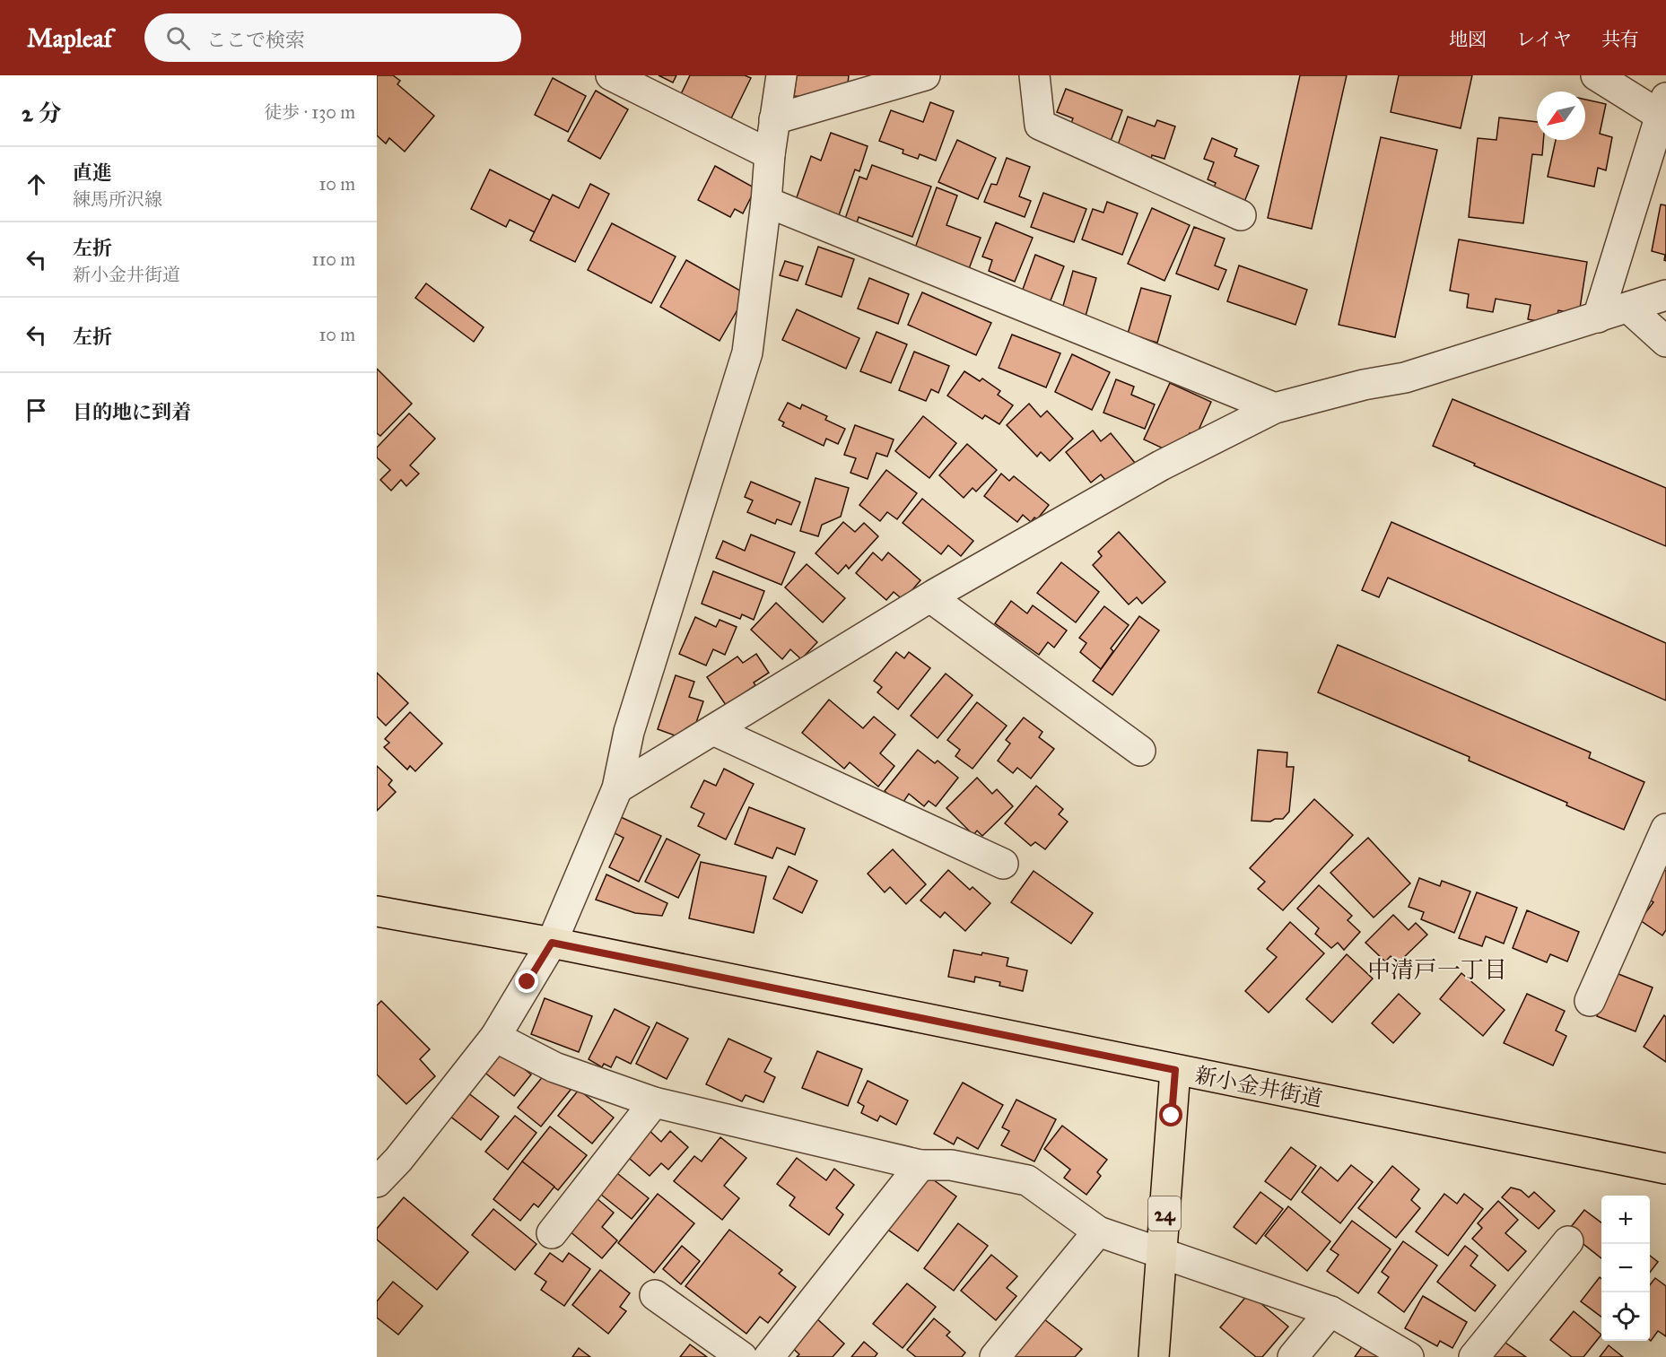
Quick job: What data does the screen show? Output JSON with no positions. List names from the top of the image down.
{
  "streets": {
    "main road": ["新小金井街道", "24"]
  },
  "crossings": [
    ["新小金井街道", "24"]
  ],
  "districts": ["中清戸一丁目"],
  "north": "bottom left",
  "page": {
    "header": "Mapleaf",
    "search": "ここで検索",
    "nav": ["地図", "レイヤ", "共有"],
    "heading": ["2 分", "徒歩 · 130 m"],
    "list": [
      ["直進", "練馬所沢線", "10 m"],
      ["左折", "新小金井街道", "110 m"],
      ["左折", "10 m"],
      "目的地に到着"
    ],
    "map_buttons": ["+", "−"]
  }
}
